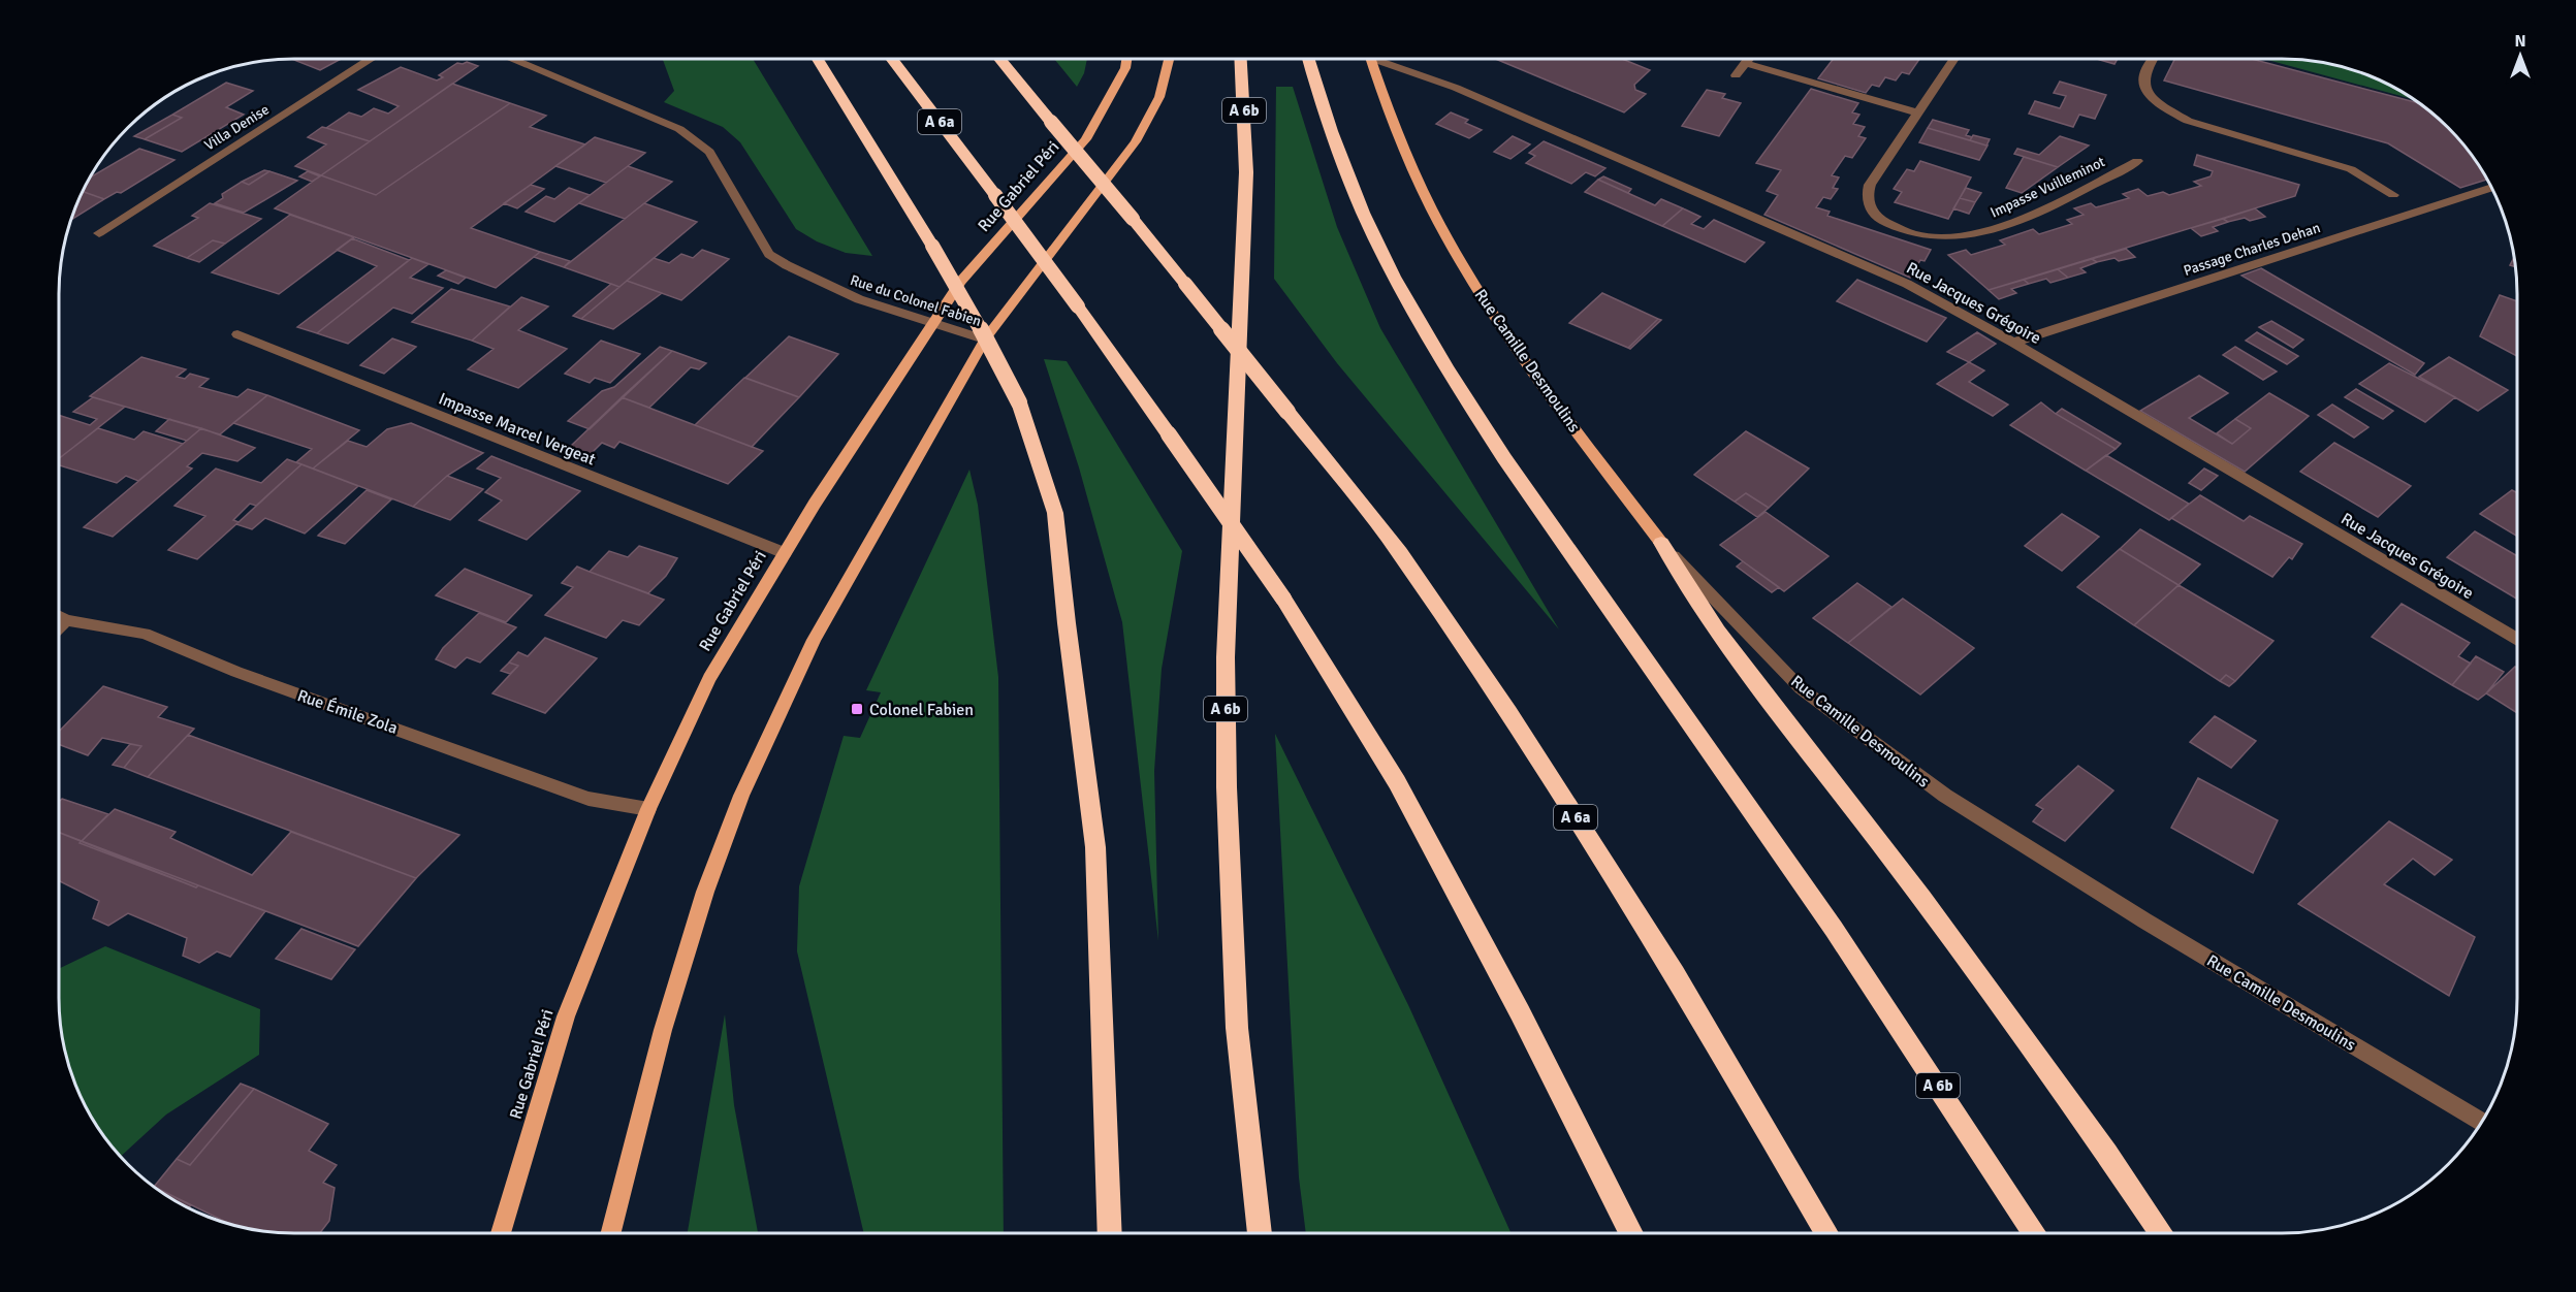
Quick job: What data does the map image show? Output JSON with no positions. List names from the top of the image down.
{
  "streets": {
    "highway": ["A 6b", "A 6a"],
    "main road": ["Rue Gabriel Péri", "Rue Camille Desmoulins"],
    "street": [
      "Villa Denise",
      "Impasse Vuilleminot",
      "Passage Charles Dehan",
      "Rue du Colonel Fabien",
      "Rue Jacques Grégoire",
      "Impasse Marcel Vergeat",
      "Rue Émile Zola"
    ]
  },
  "crossings": [
    ["Rue Gabriel Péri", "Rue du Colonel Fabien"],
    ["Rue Gabriel Péri", "Impasse Marcel Vergeat"],
    ["Rue Gabriel Péri", "Rue Émile Zola"],
    ["Passage Charles Dehan", "Rue Jacques Grégoire"]
  ],
  "places": {
    "transit": ["Colonel Fabien"]
  },
  "north": "top"
}
